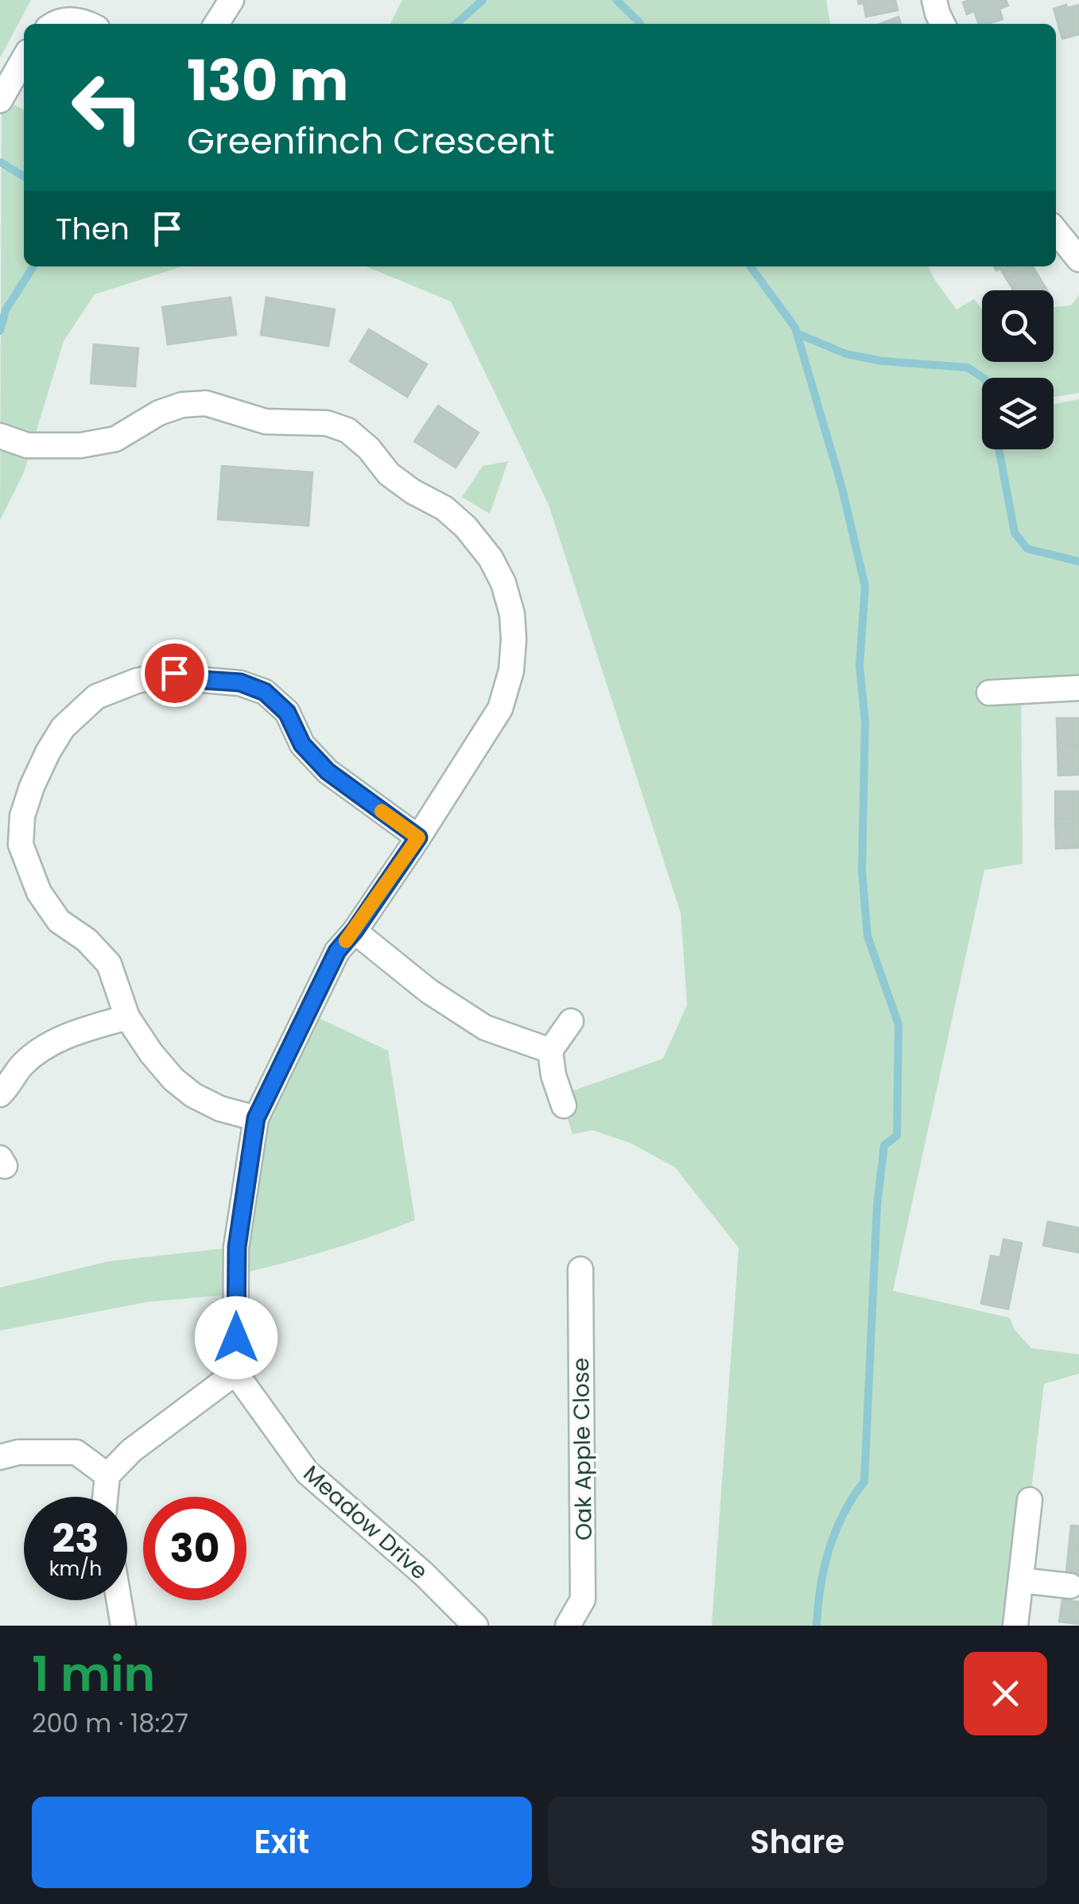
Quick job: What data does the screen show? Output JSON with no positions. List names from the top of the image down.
{
  "streets": {
    "street": ["Oak Apple Close", "Meadow Drive"]
  },
  "page": {
    "turn": ["130 m", "Greenfinch Crescent"],
    "then": "Then",
    "speed": "23 km/h",
    "limit": "30",
    "heading": ["1 min", "200 m · 18:27"],
    "buttons": ["Exit", "Share"]
  }
}
